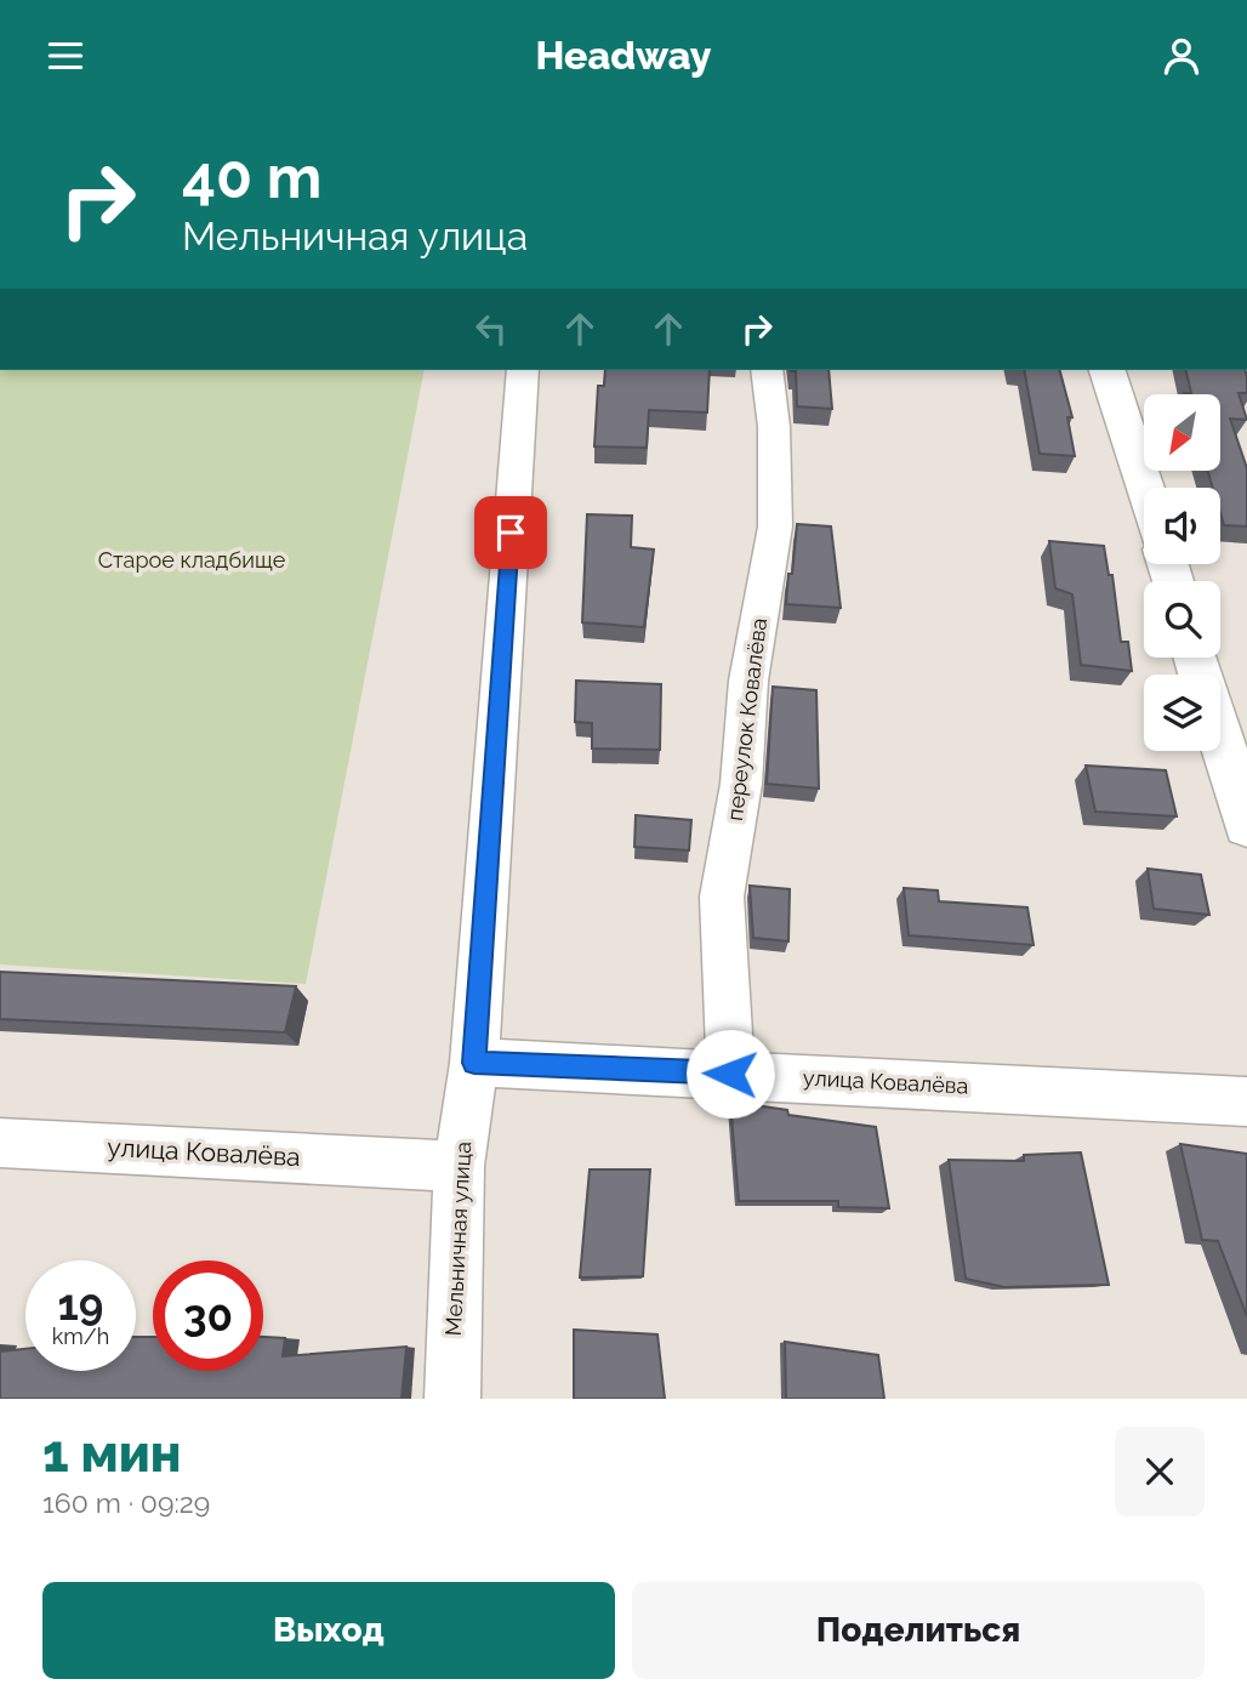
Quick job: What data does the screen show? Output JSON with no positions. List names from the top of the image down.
{
  "streets": {
    "street": ["переулок Ковалёва", "улица Ковалёва", "Мельничная улица"]
  },
  "crossings": [
    ["переулок Ковалёва", "улица Ковалёва"],
    ["улица Ковалёва", "Мельничная улица"]
  ],
  "parks": ["Старое кладбище"],
  "north": "bottom left",
  "page": {
    "header": "Headway",
    "turn": ["40 m", "Мельничная улица"],
    "speed": "19 km/h",
    "limit": "30",
    "heading": ["1 мин", "160 m · 09:29"],
    "buttons": ["Выход", "Поделиться"]
  }
}
